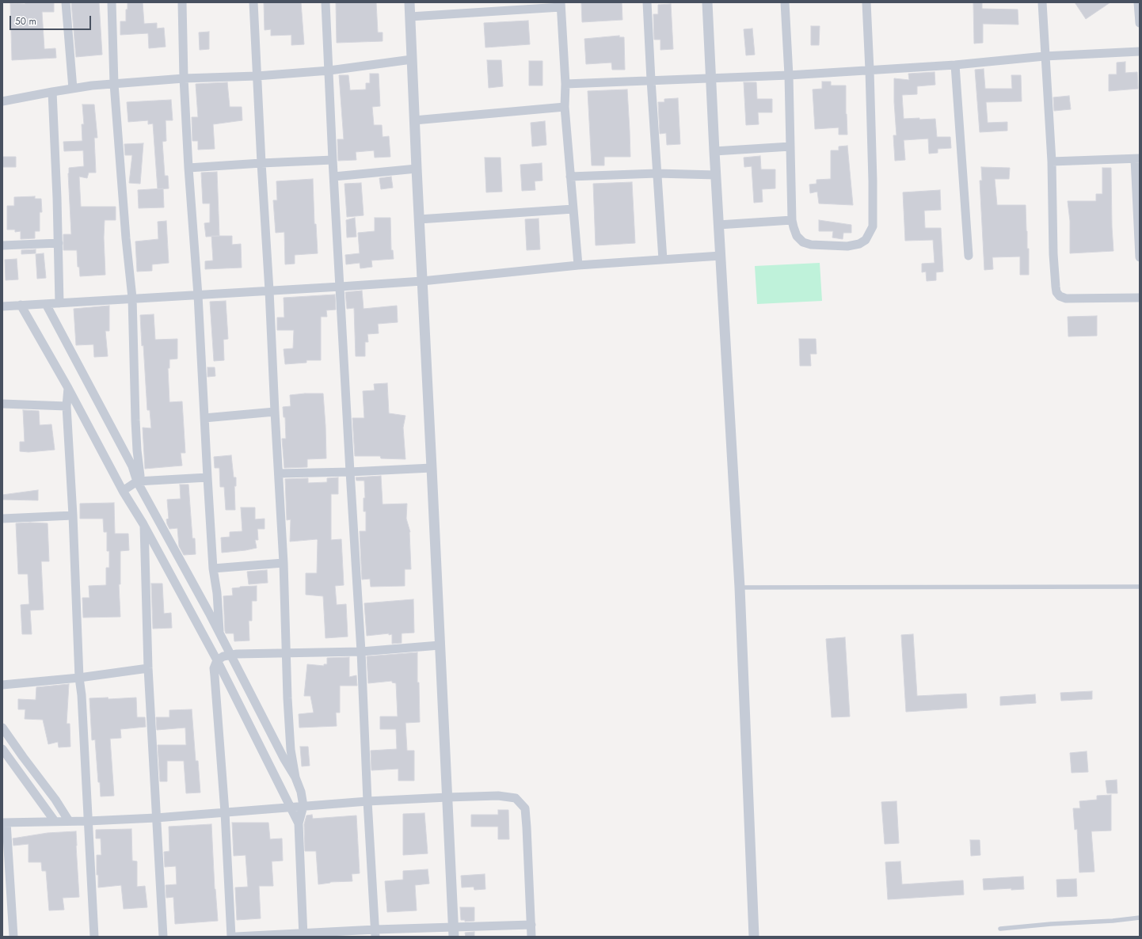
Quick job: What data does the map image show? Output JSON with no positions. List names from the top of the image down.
{
  "scale_bar": "50 m"
}
